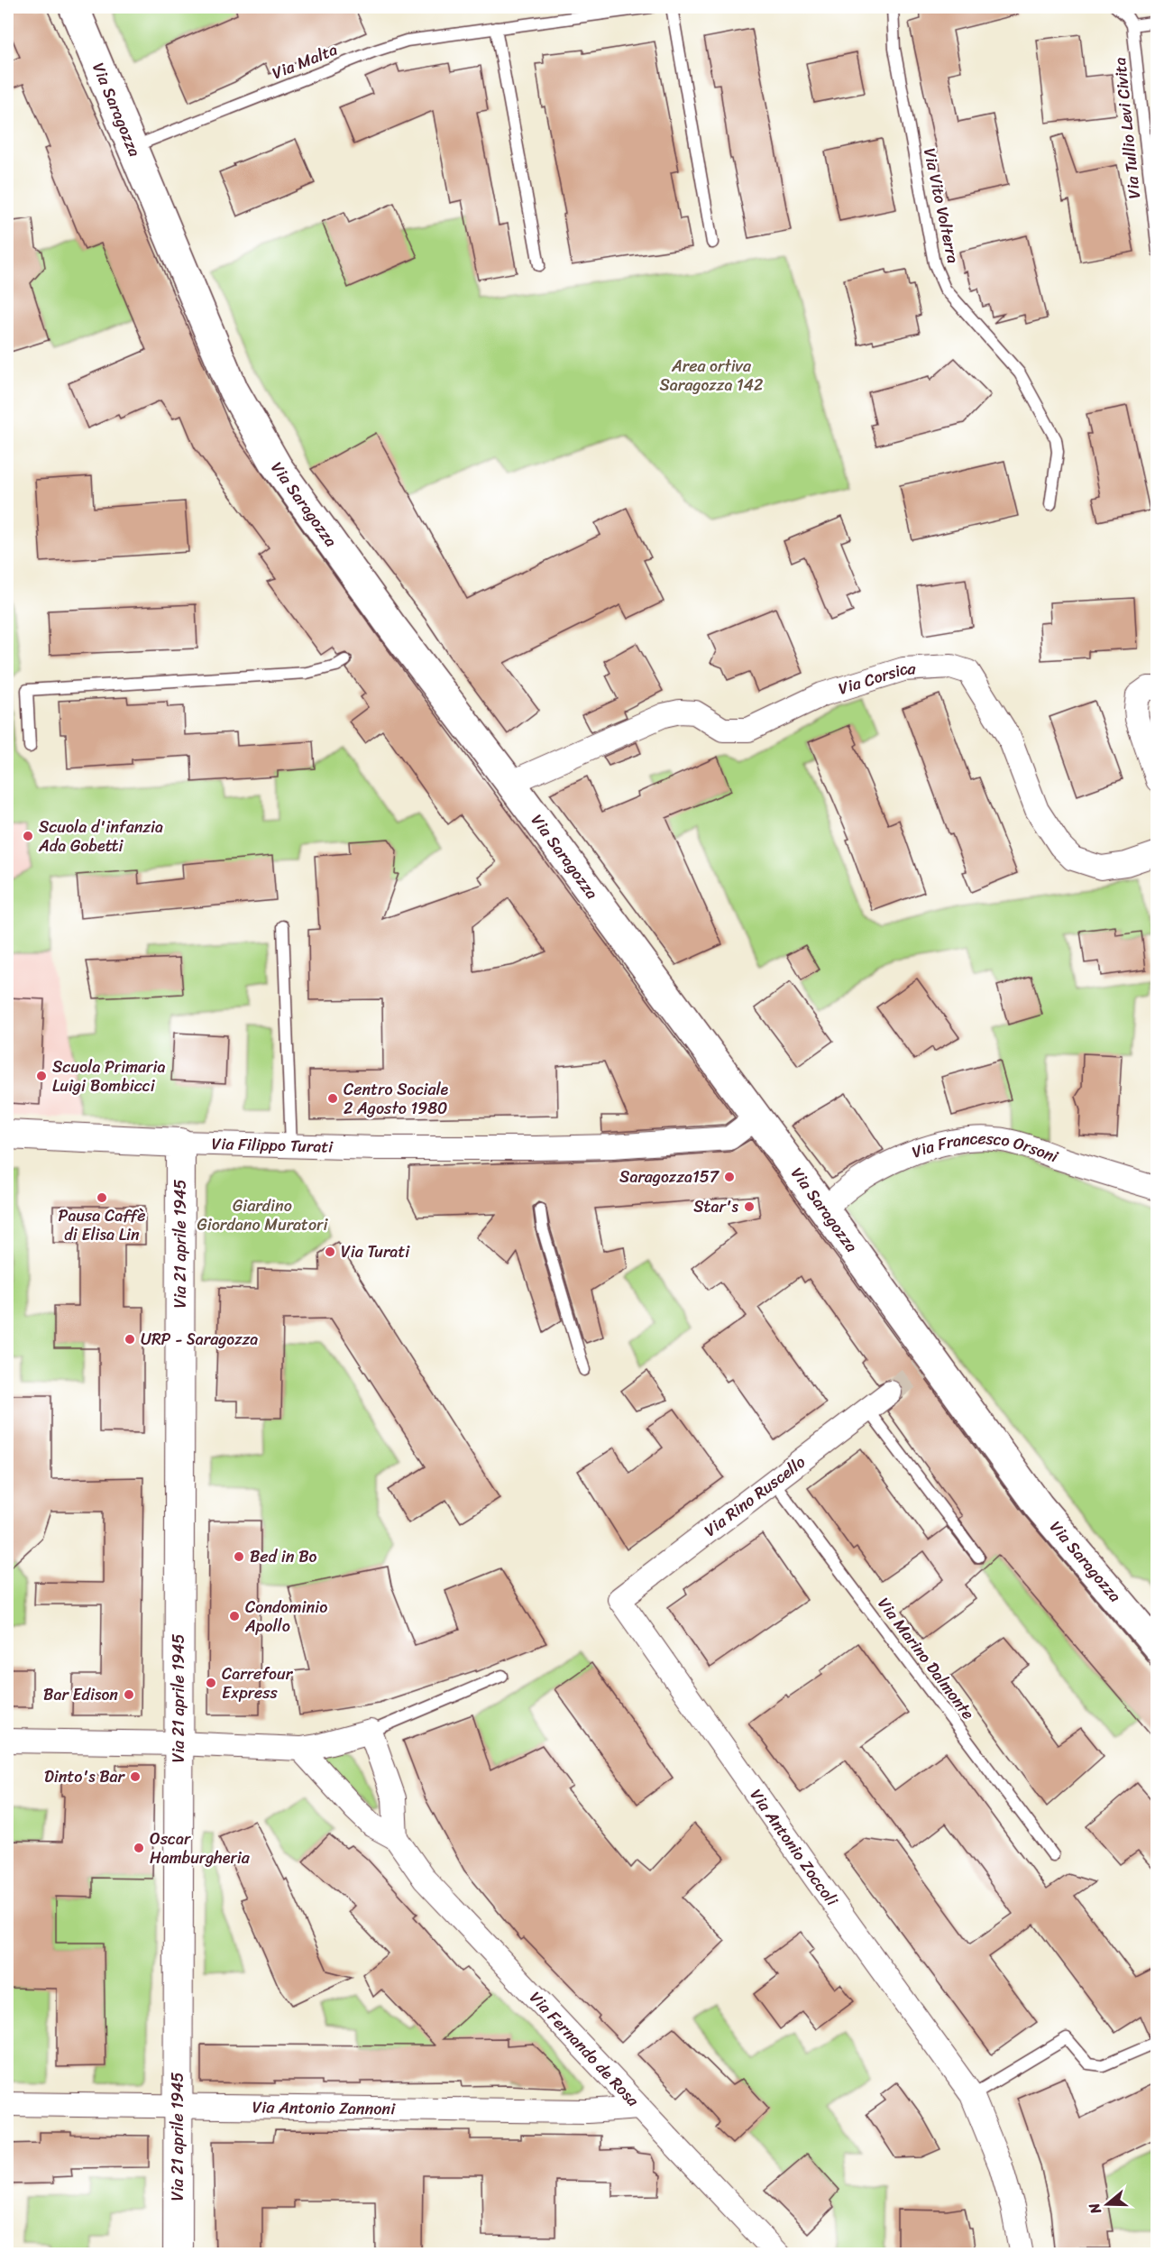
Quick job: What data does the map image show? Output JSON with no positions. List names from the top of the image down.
{
  "streets": {
    "main road": ["Via Saragozza"],
    "street": [
      "Via Corsica",
      "Via Filippo Turati",
      "Via Francesco Orsoni",
      "Via 21 aprile 1945",
      "Via Rino Ruscello",
      "Via Antonio Zoccoli",
      "Via Fernando de Rosa",
      "Via Antonio Zannoni"
    ],
    "lane": [
      "Via Malta",
      "Via Tullio Levi Civita",
      "Via Vito Volterra",
      "Via Marino Dalmonte"
    ]
  },
  "crossings": [
    ["Via Malta", "Via Saragozza"],
    ["Via Saragozza", "Via Corsica"],
    ["Via Saragozza", "Via Filippo Turati"],
    ["Via Saragozza", "Via Francesco Orsoni"],
    ["Via Filippo Turati", "Via 21 aprile 1945"],
    ["Via 21 aprile 1945", "Via Antonio Zannoni"],
    ["Via Rino Ruscello", "Via Marino Dalmonte"],
    ["Via Rino Ruscello", "Via Antonio Zoccoli"],
    ["Via Fernando de Rosa", "Via Antonio Zannoni"]
  ],
  "parks": ["Area ortiva Saragozza 142", "Giardino Giordano Muratori"],
  "places": [
    "Scuola d'infanzia Ada Gobetti",
    "Scuola Primaria Luigi Bombicci",
    "Centro Sociale 2 Agosto 1980",
    "Saragozza157",
    "Pausa Caffè di Elisa Lin",
    "Star's",
    "Via Turati",
    "URP - Saragozza",
    "Bed in Bo",
    "Condominio Apollo",
    "Carrefour Express",
    "Bar Edison",
    "Dinto's Bar",
    "Oscar Hamburgheria"
  ],
  "north": "left"
}
